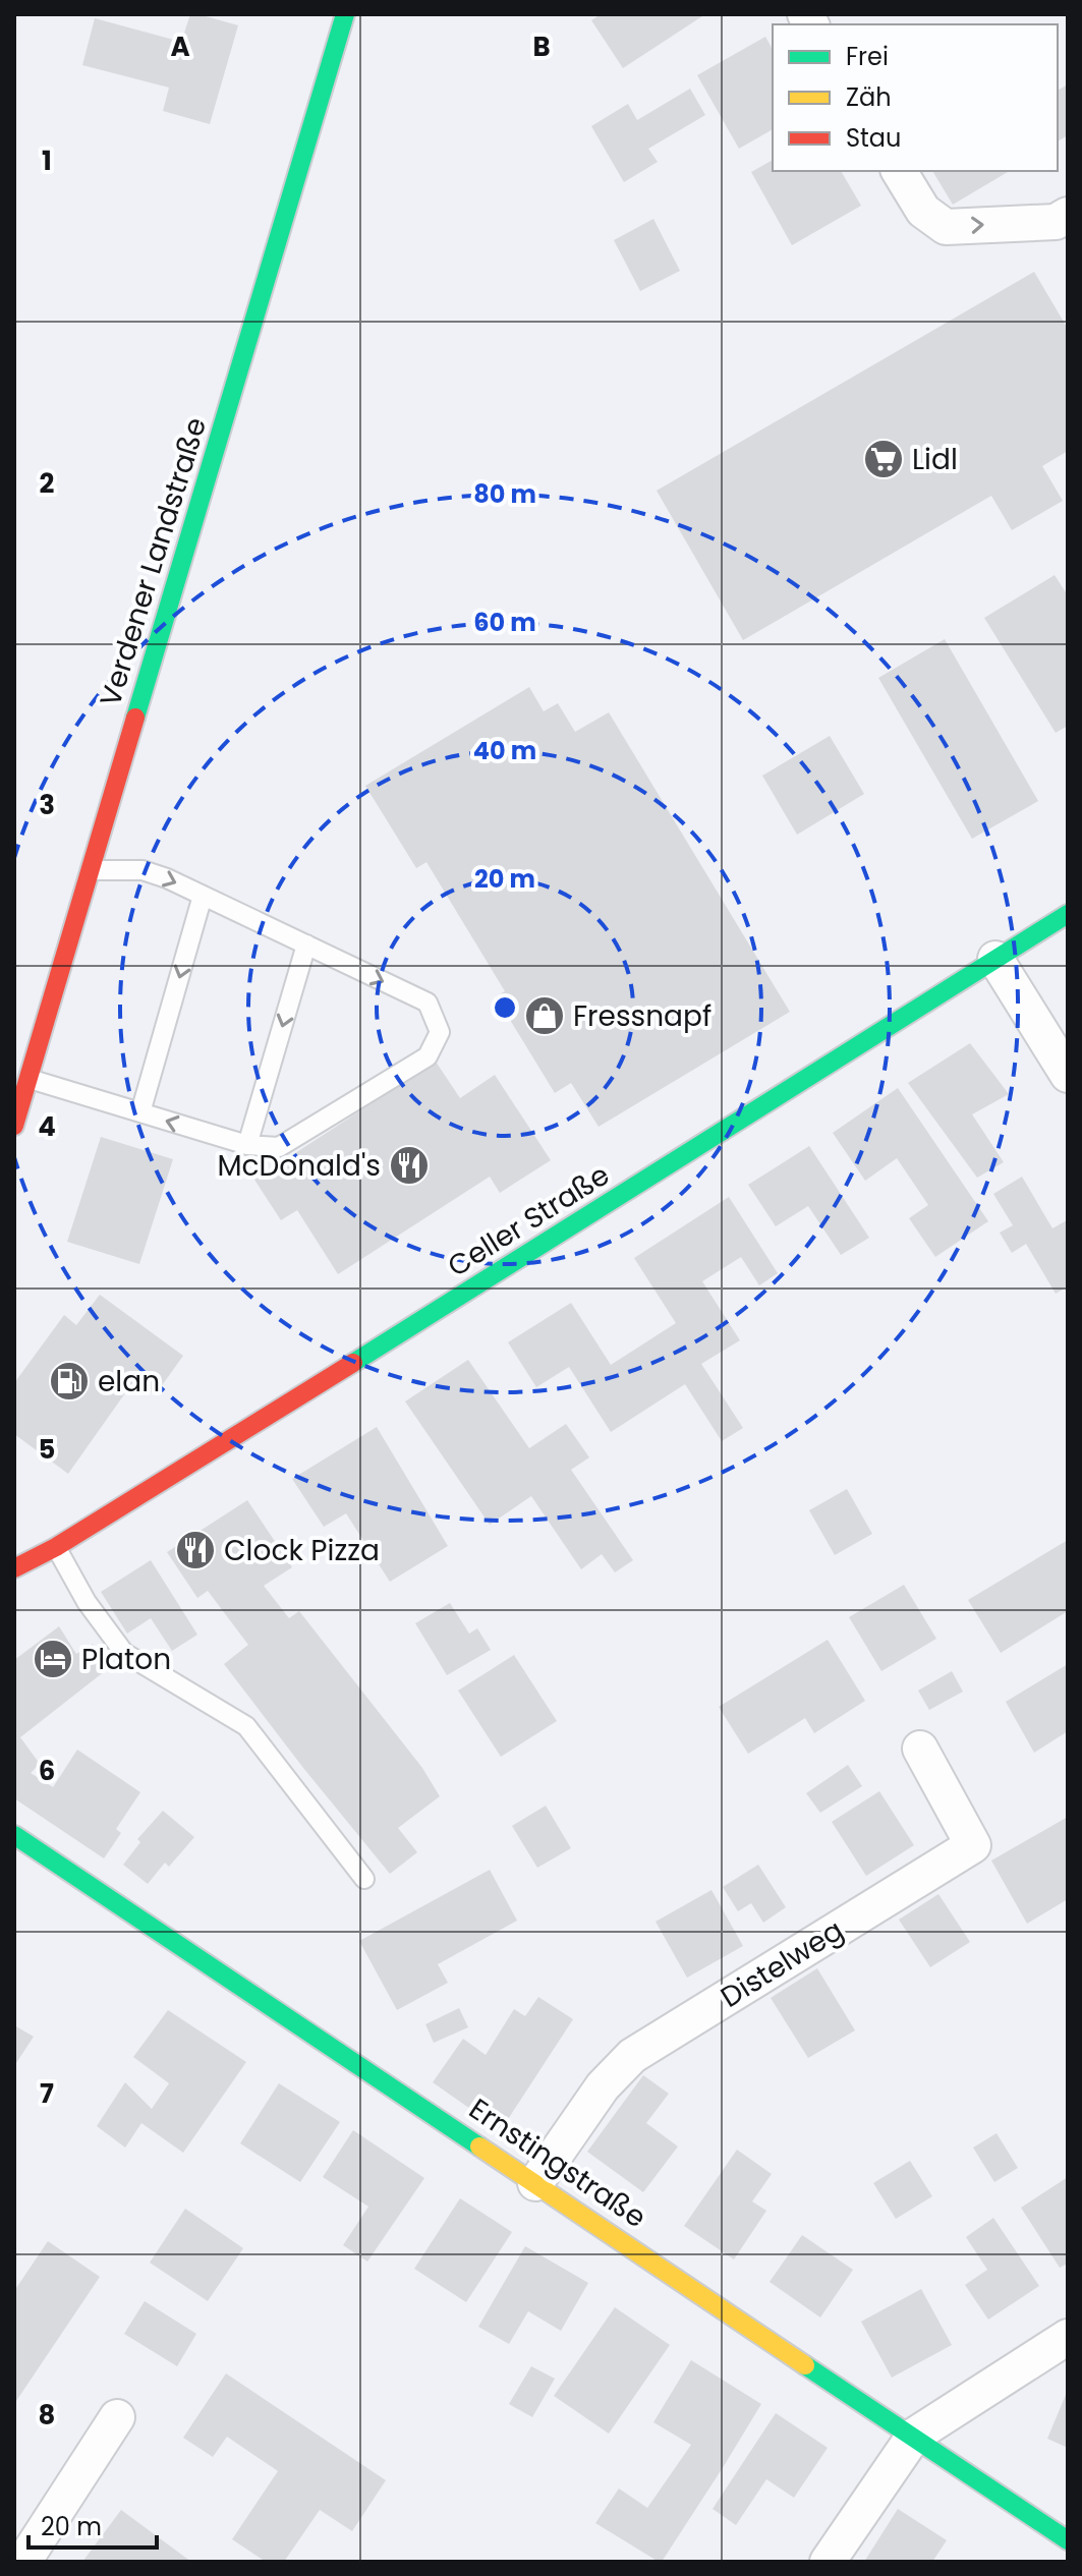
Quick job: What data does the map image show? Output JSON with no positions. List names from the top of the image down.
{
  "streets": {
    "main road": ["Verdener Landstraße", "Celler Straße", "Ernstingstraße"],
    "street": ["Distelweg"]
  },
  "crossings": [
    ["Distelweg", "Ernstingstraße"]
  ],
  "places": {
    "supermarket": ["Lidl"],
    "shop": ["Fressnapf"],
    "restaurant": ["McDonald's", "Clock Pizza"],
    "fuel station": ["elan"],
    "hotel": ["Platon"]
  },
  "legend": ["Frei", "Zäh", "Stau"],
  "scale_bar": "20 m",
  "grid": {
    "columns": ["A", "B"],
    "rows": [
      "1",
      "2",
      "3",
      "4",
      "5",
      "6",
      "7",
      "8"
    ]
  },
  "rings": [
    "80 m",
    "60 m",
    "40 m",
    "20 m"
  ]
}
